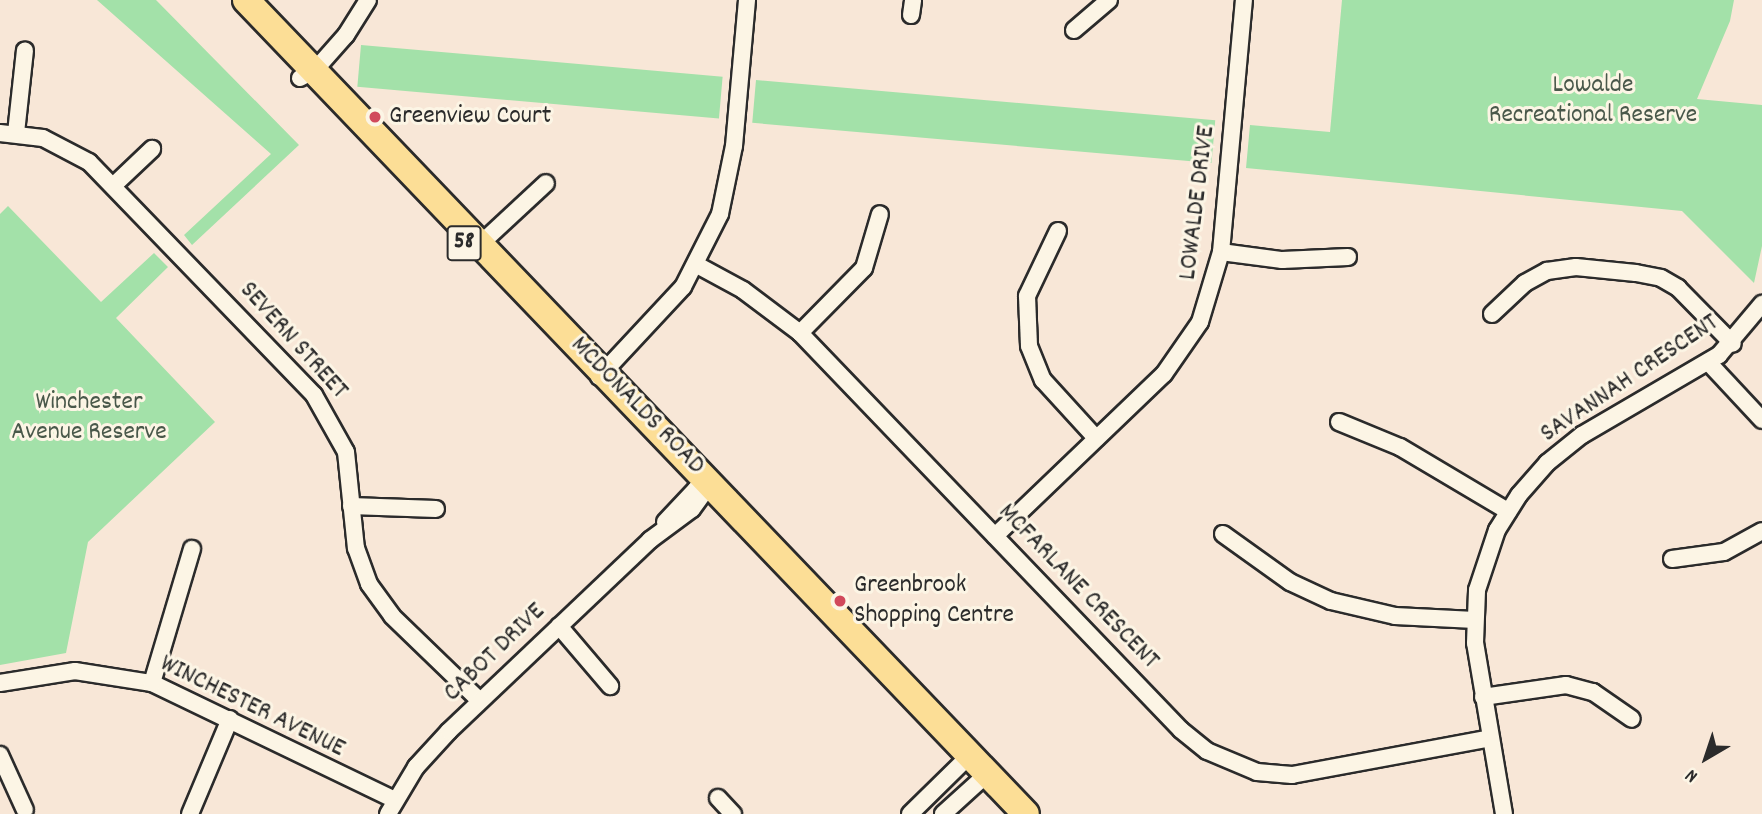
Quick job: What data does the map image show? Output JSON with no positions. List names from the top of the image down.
{
  "streets": {
    "main road": ["58", "MCDONALDS ROAD"],
    "street": [
      "LOWALDE DRIVE",
      "SEVERN STREET",
      "SAVANNAH CRESCENT",
      "MCFARLANE CRESCENT",
      "CABOT DRIVE",
      "WINCHESTER AVENUE"
    ]
  },
  "crossings": [
    ["LOWALDE DRIVE", "MCFARLANE CRESCENT"],
    ["SEVERN STREET", "CABOT DRIVE"],
    ["SAVANNAH CRESCENT", "MCFARLANE CRESCENT"],
    ["MCDONALDS ROAD", "CABOT DRIVE"],
    ["CABOT DRIVE", "WINCHESTER AVENUE"]
  ],
  "parks": ["Lowalde Recreational Reserve", "Winchester Avenue Reserve"],
  "places": ["Greenview Court", "Greenbrook Shopping Centre"],
  "north": "bottom left"
}
